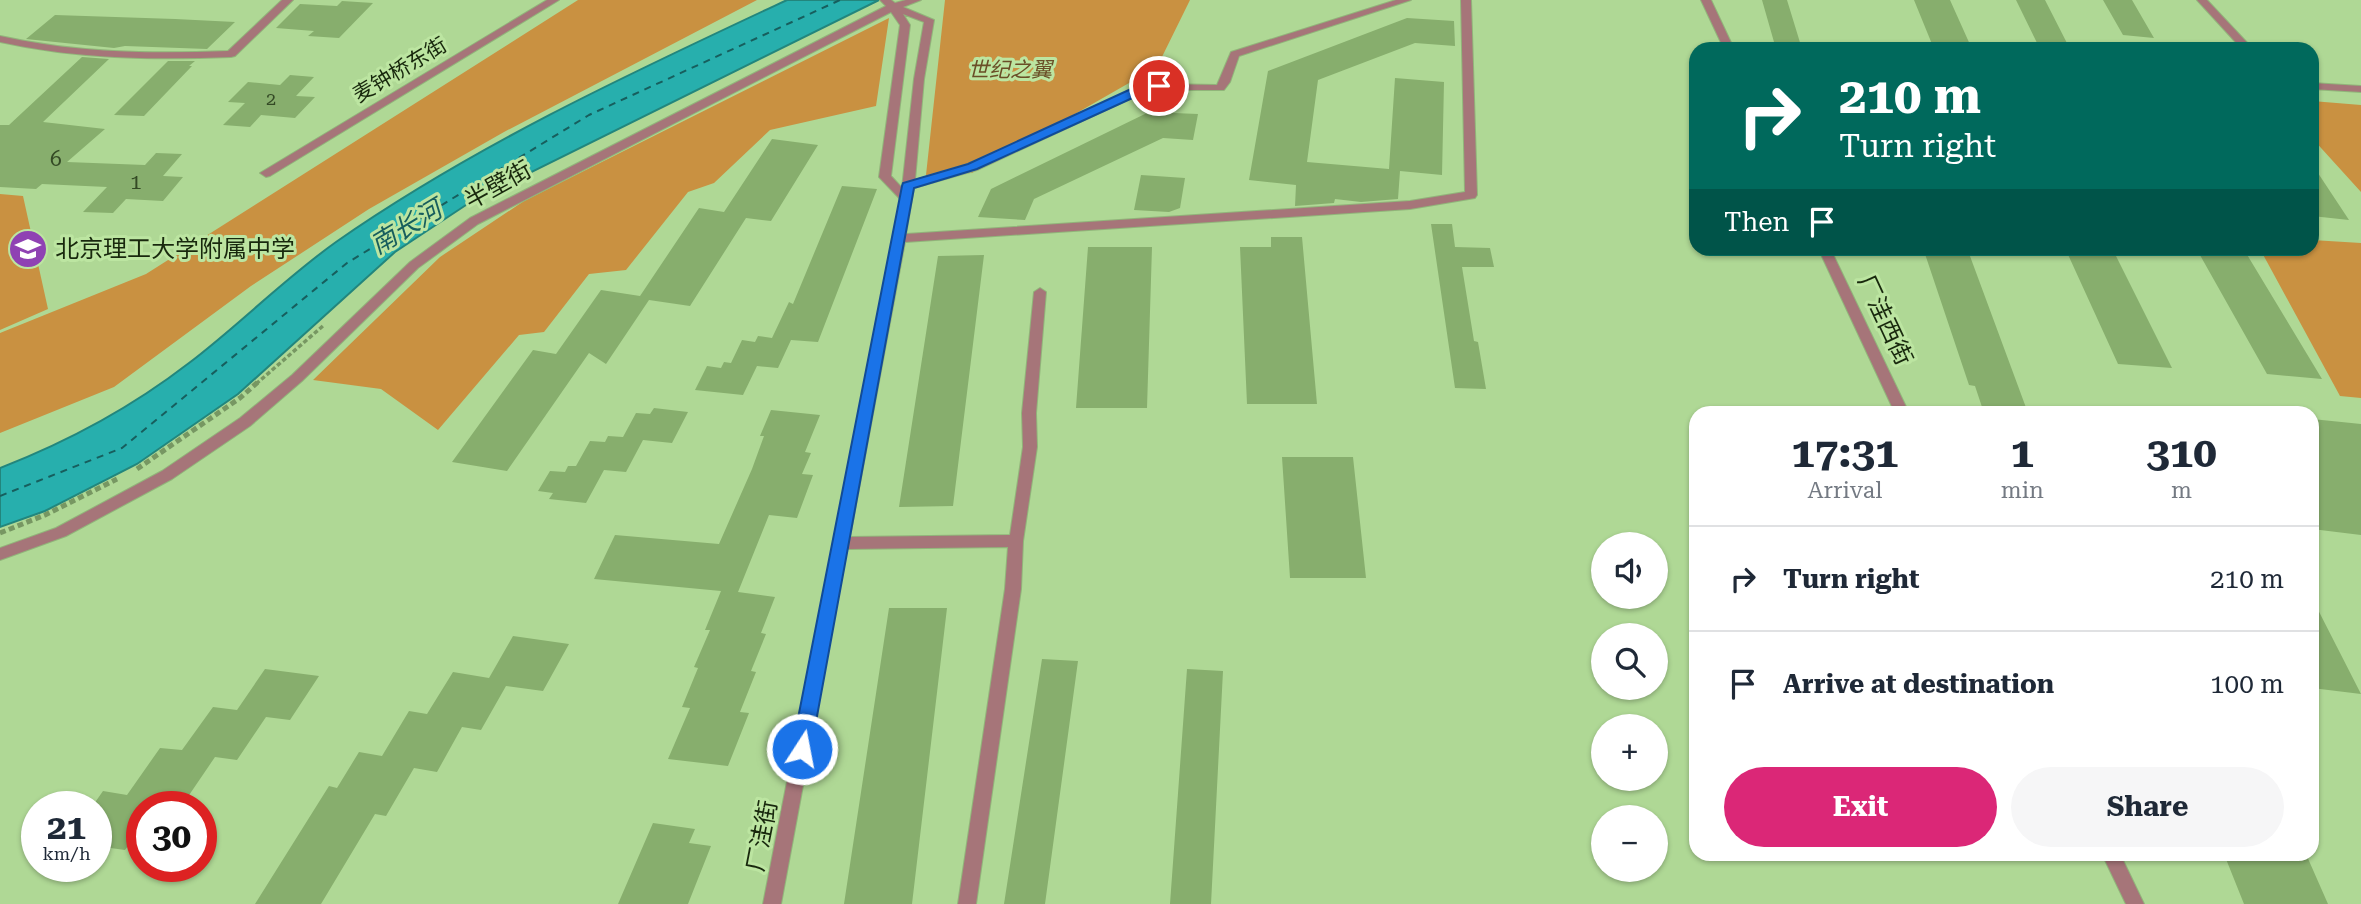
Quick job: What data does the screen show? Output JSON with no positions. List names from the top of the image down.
{
  "streets": {
    "street": [
      "麦钟桥东街",
      "半壁街",
      "厂洼西街",
      "厂洼街"
    ]
  },
  "crossings": [
    ["半壁街", "厂洼街"]
  ],
  "water": ["南长河"],
  "parks": ["世纪之翼"],
  "places": {
    "school or university": ["北京理工大学附属中学"]
  },
  "house_numbers": ["2", "6", "1"],
  "page": {
    "turn": ["210 m", "Turn right"],
    "then": "Then",
    "eta": [
      "17:31",
      "Arrival",
      "1",
      "min",
      "310",
      "m"
    ],
    "list": [
      {
        "name": "Turn right",
        "value": "210 m"
      },
      {
        "name": "Arrive at destination",
        "value": "100 m"
      }
    ],
    "map_buttons": ["+", "−"],
    "buttons": ["Exit", "Share"],
    "speed": "21 km/h",
    "limit": "30"
  }
}
